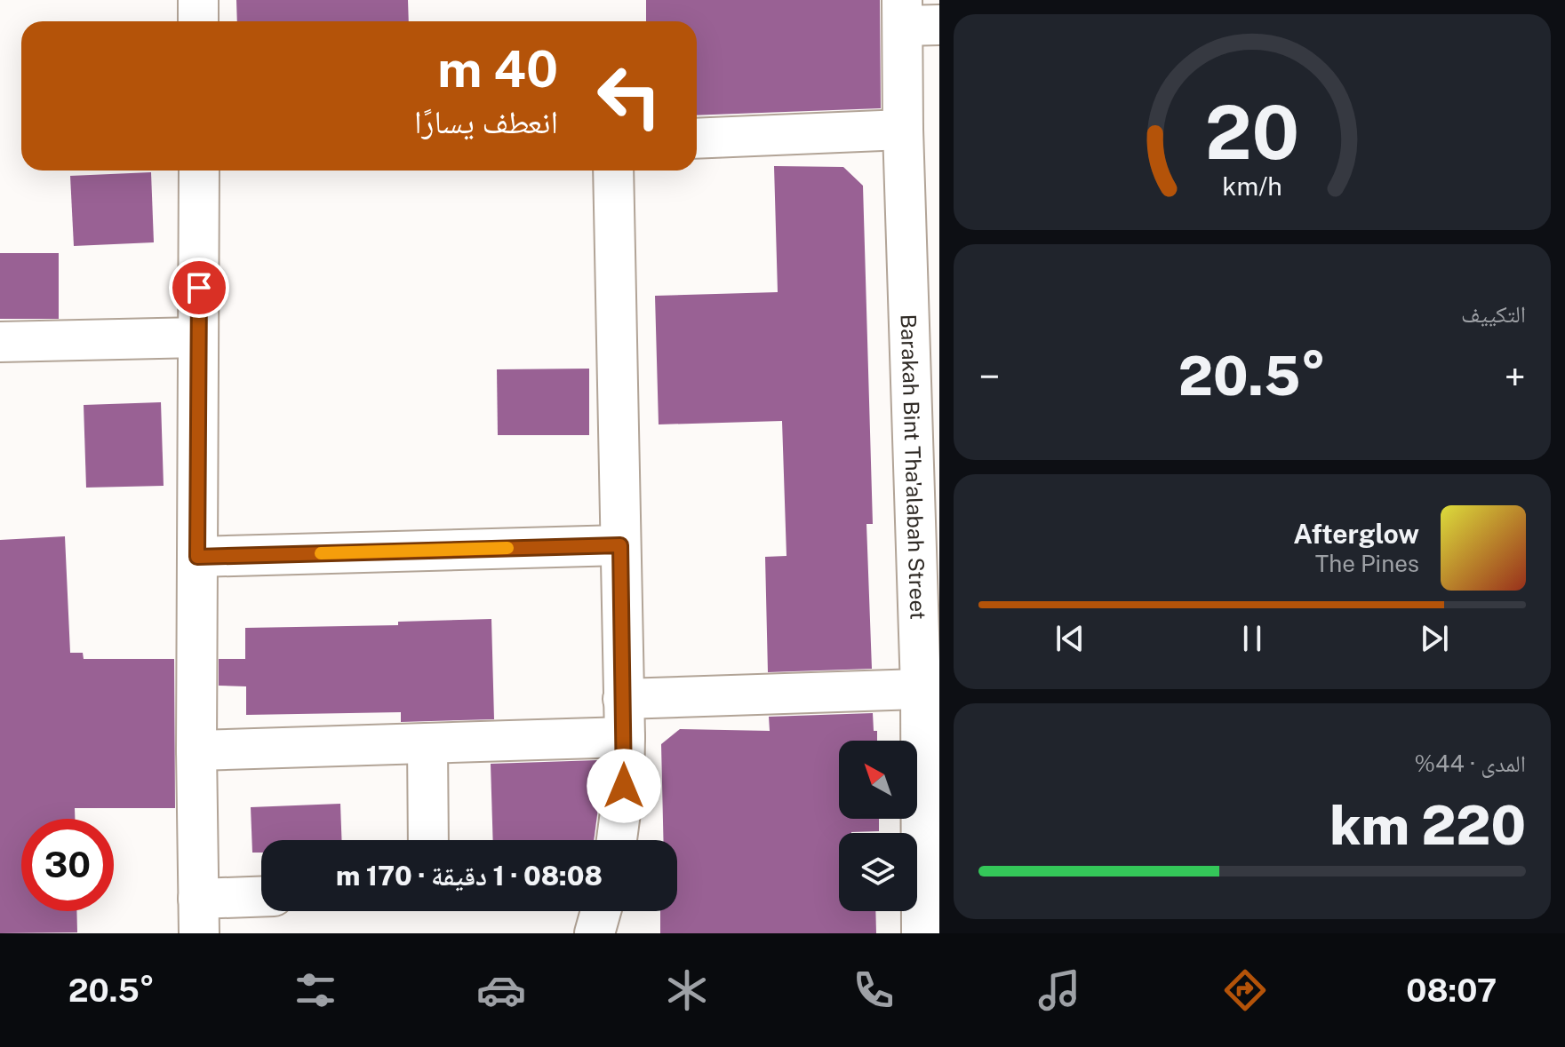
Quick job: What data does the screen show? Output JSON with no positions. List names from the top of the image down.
{
  "streets": {
    "street": ["Barakah Bint Tha'alabah Street"]
  },
  "north": "top left",
  "page": {
    "turn": ["40 m", "انعطف يسارًا"],
    "tile": [
      "التكييف",
      ["المدى · 44%", "220 km"]
    ],
    "heat": ["−", "20.5°", "+"],
    "song": ["Afterglow", "The Pines"],
    "limit": "30",
    "trip": "08:08 · 1 دقيقة · 170 m",
    "tabs": ["08:07", "20.5°"],
    "gauge": ["20", "km/h"]
  }
}
